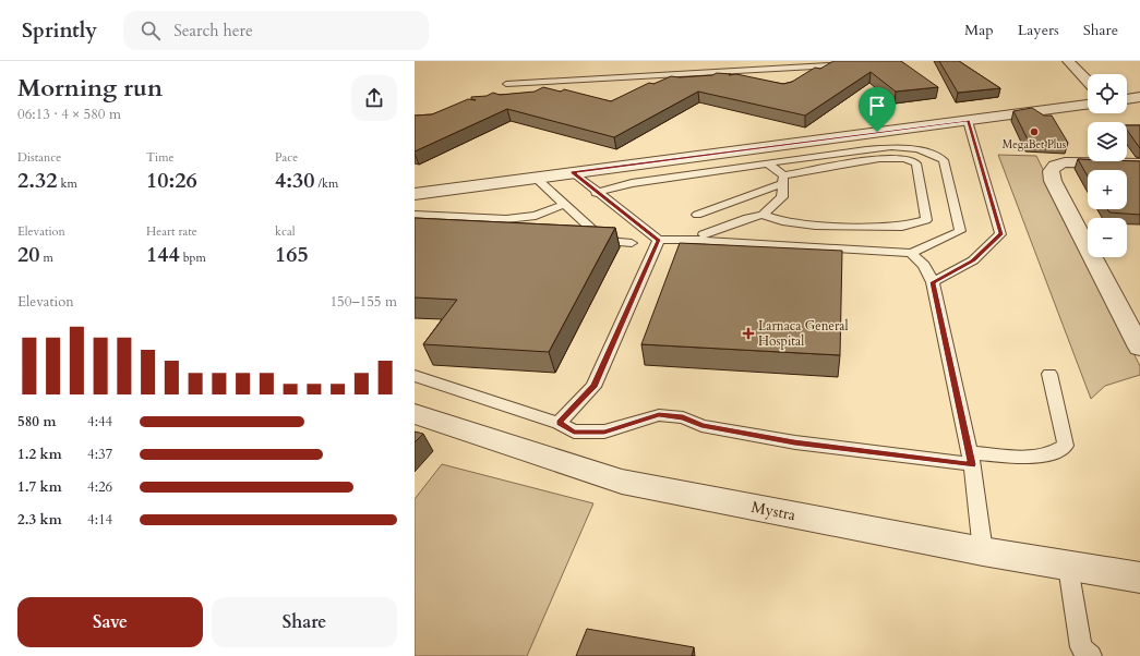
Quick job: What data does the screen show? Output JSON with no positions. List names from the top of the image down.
{
  "streets": {
    "street": ["Mystra"]
  },
  "places": {
    "other": ["MegaBet Plus"],
    "health": ["Larnaca General Hospital"]
  },
  "page": {
    "header": "Sprintly",
    "search": "Search here",
    "nav": ["Map", "Layers", "Share"],
    "heading": ["Morning run", "06:13 · 4 × 580 m"],
    "map_buttons": ["+", "−"],
    "stats": [
      ["Distance", "2.32 km"],
      ["Time", "10:26"],
      ["Pace", "4:30 /km"],
      ["Elevation", "20 m"],
      ["Heart rate", "144 bpm"],
      ["kcal", "165"]
    ],
    "chart": ["Elevation", "150–155 m"],
    "list": [
      {
        "name": "580 m",
        "note": "4:44"
      },
      {
        "name": "1.2 km",
        "note": "4:37"
      },
      {
        "name": "1.7 km",
        "note": "4:26"
      },
      {
        "name": "2.3 km",
        "note": "4:14"
      }
    ],
    "buttons": ["Save", "Share"]
  }
}
